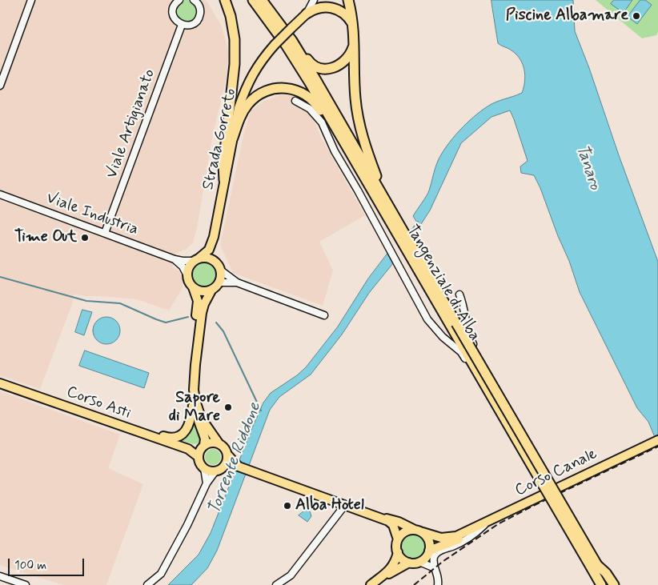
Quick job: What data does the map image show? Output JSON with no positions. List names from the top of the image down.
{
  "streets": {
    "highway": ["Tangenziale di Alba"],
    "main road": ["Strada Gorreto", "Corso Asti", "Corso Canale"],
    "street": ["Viale Artigianato", "Viale Industria"]
  },
  "crossings": [
    ["Viale Artigianato", "Viale Industria"],
    ["Strada Gorreto", "Viale Industria"]
  ],
  "water": ["Tanaro", "Torrente Riddone"],
  "places": [
    "Piscine Albamare",
    "Time Out",
    "Sapore di Mare",
    "Alba Hotel"
  ],
  "scale_bar": "100 m"
}
